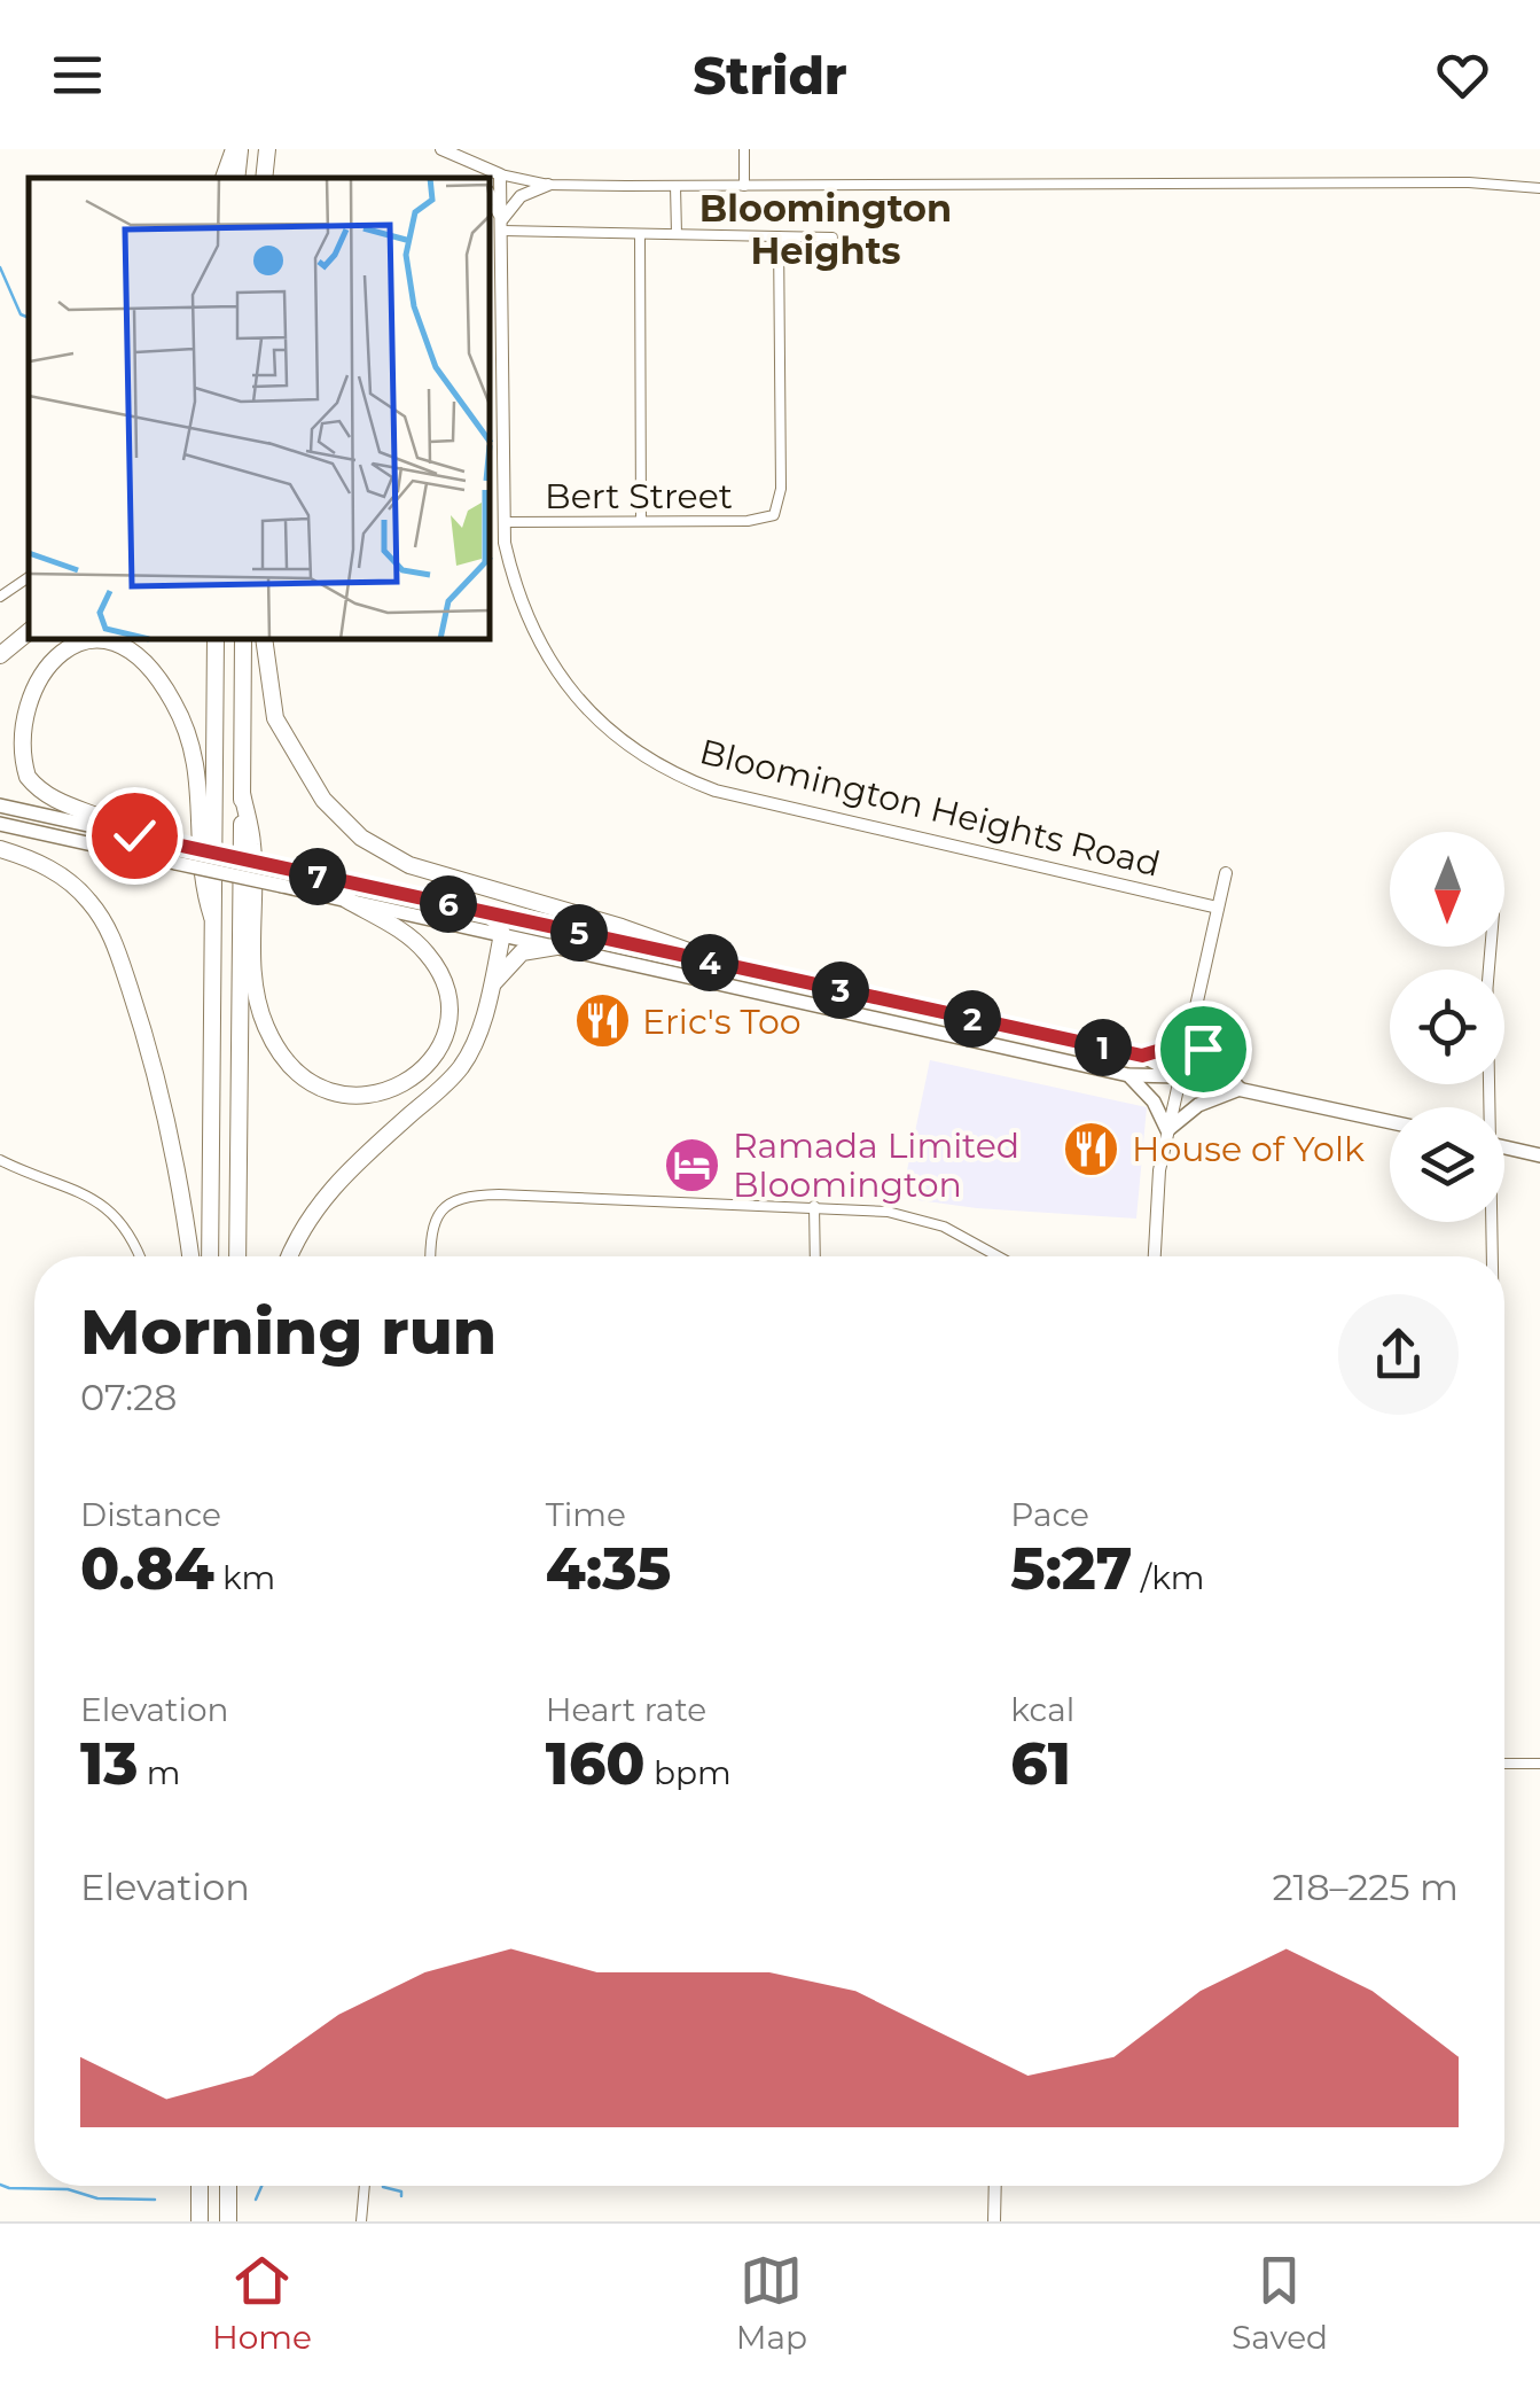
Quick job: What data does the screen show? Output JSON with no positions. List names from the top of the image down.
{
  "streets": {
    "main road": ["Bloomington Heights Road"],
    "street": ["Bert Street"]
  },
  "crossings": [
    ["Bert Street", "Bloomington Heights Road"]
  ],
  "districts": ["Bloomington Heights"],
  "places": {
    "restaurant": ["Eric's Too", "House of Yolk"],
    "hotel": ["Ramada Limited Bloomington"]
  },
  "north": "bottom",
  "page": {
    "header": "Stridr",
    "pins": [
      "7",
      "6",
      "5",
      "4",
      "3",
      "2",
      "1"
    ],
    "heading": ["Morning run", "07:28"],
    "stats": [
      ["Distance", "0.84 km"],
      ["Time", "4:35"],
      ["Pace", "5:27 /km"],
      ["Elevation", "13 m"],
      ["Heart rate", "160 bpm"],
      ["kcal", "61"]
    ],
    "chart": ["Elevation", "218–225 m"],
    "tabs": ["Home", "Map", "Saved"]
  }
}
